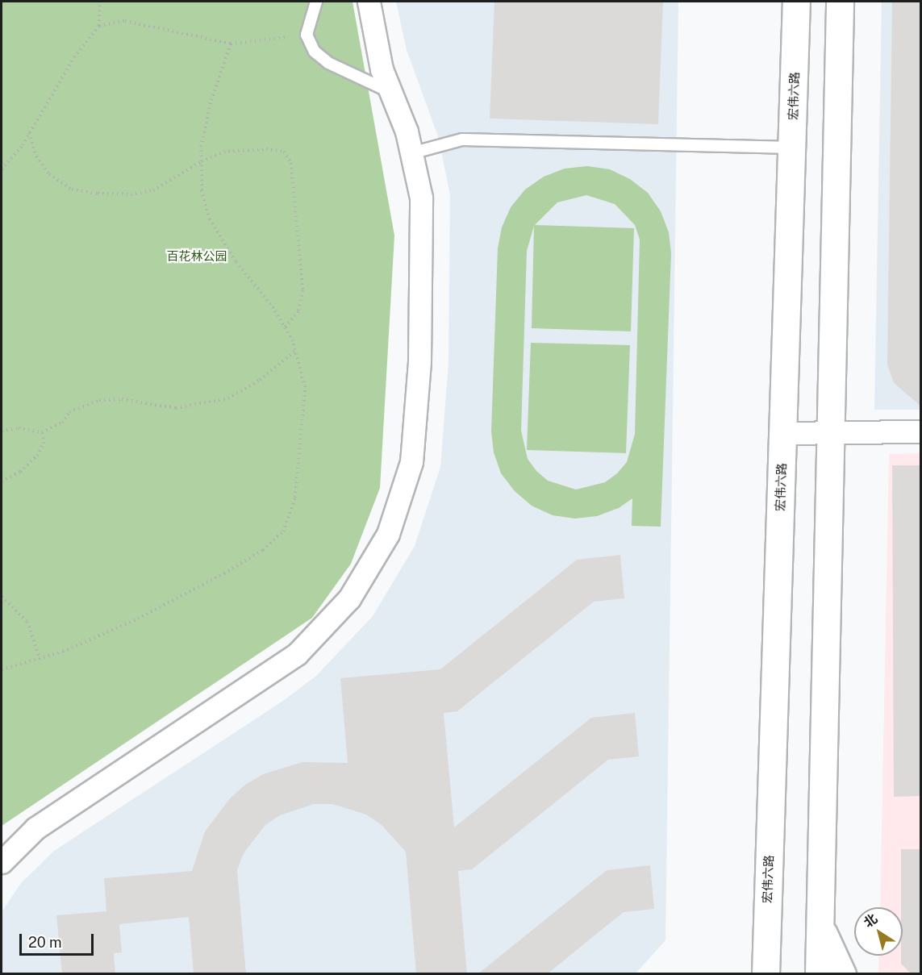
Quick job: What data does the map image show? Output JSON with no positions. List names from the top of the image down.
{
  "streets": {
    "main road": ["宏伟六路"]
  },
  "parks": ["百花林公园"],
  "scale_bar": "20 m",
  "north": "top left"
}
